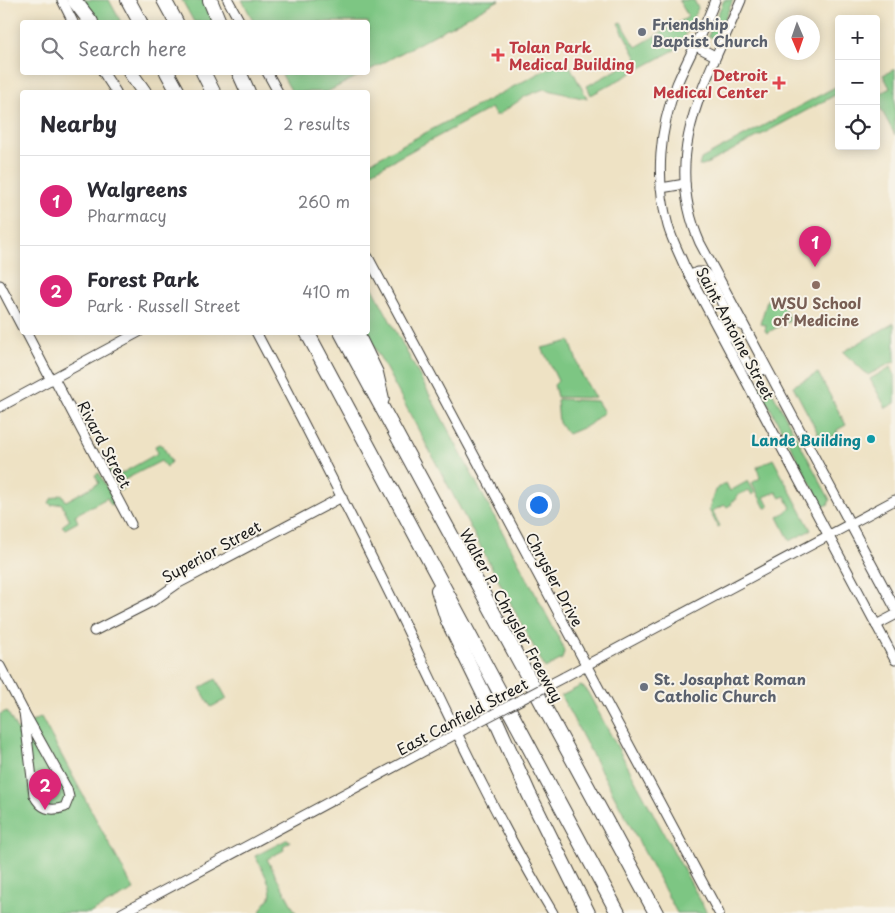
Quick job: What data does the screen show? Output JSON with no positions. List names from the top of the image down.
{
  "streets": {
    "highway": ["Walter P. Chrysler Freeway"],
    "street": [
      "Saint Antoine Street",
      "Rivard Street",
      "Superior Street",
      "Chrysler Drive",
      "East Canfield Street"
    ]
  },
  "crossings": [
    ["Saint Antoine Street", "East Canfield Street"],
    ["Chrysler Drive", "East Canfield Street"]
  ],
  "places": {
    "other": [
      "Friendship Baptist Church",
      "WSU School of Medicine",
      "Lande Building",
      "St. Josaphat Roman Catholic Church"
    ],
    "health": ["Tolan Park Medical Building", "Detroit Medical Center"]
  },
  "north": "bottom",
  "page": {
    "map_buttons": ["+", "−"],
    "search": "Search here",
    "heading": ["Nearby", "2 results"],
    "list": [
      {
        "mark": "1",
        "name": "Walgreens",
        "note": "Pharmacy",
        "value": "260 m"
      },
      {
        "mark": "2",
        "name": "Forest Park",
        "note": "Park · Russell Street",
        "value": "410 m"
      }
    ],
    "pins": ["1", "2"]
  }
}
